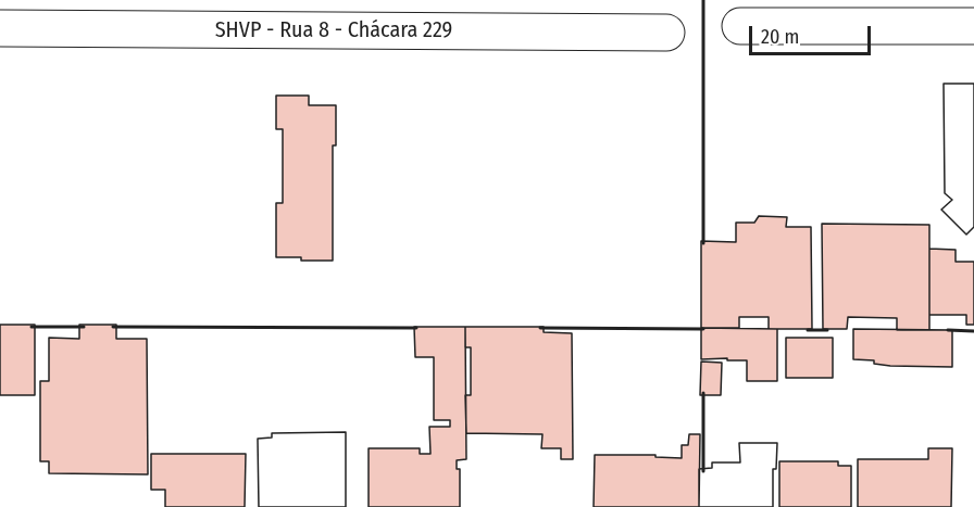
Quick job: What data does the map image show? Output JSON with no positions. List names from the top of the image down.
{
  "streets": {
    "street": ["SHVP - Rua 8 - Chácara 229"]
  },
  "scale_bar": "20 m"
}
